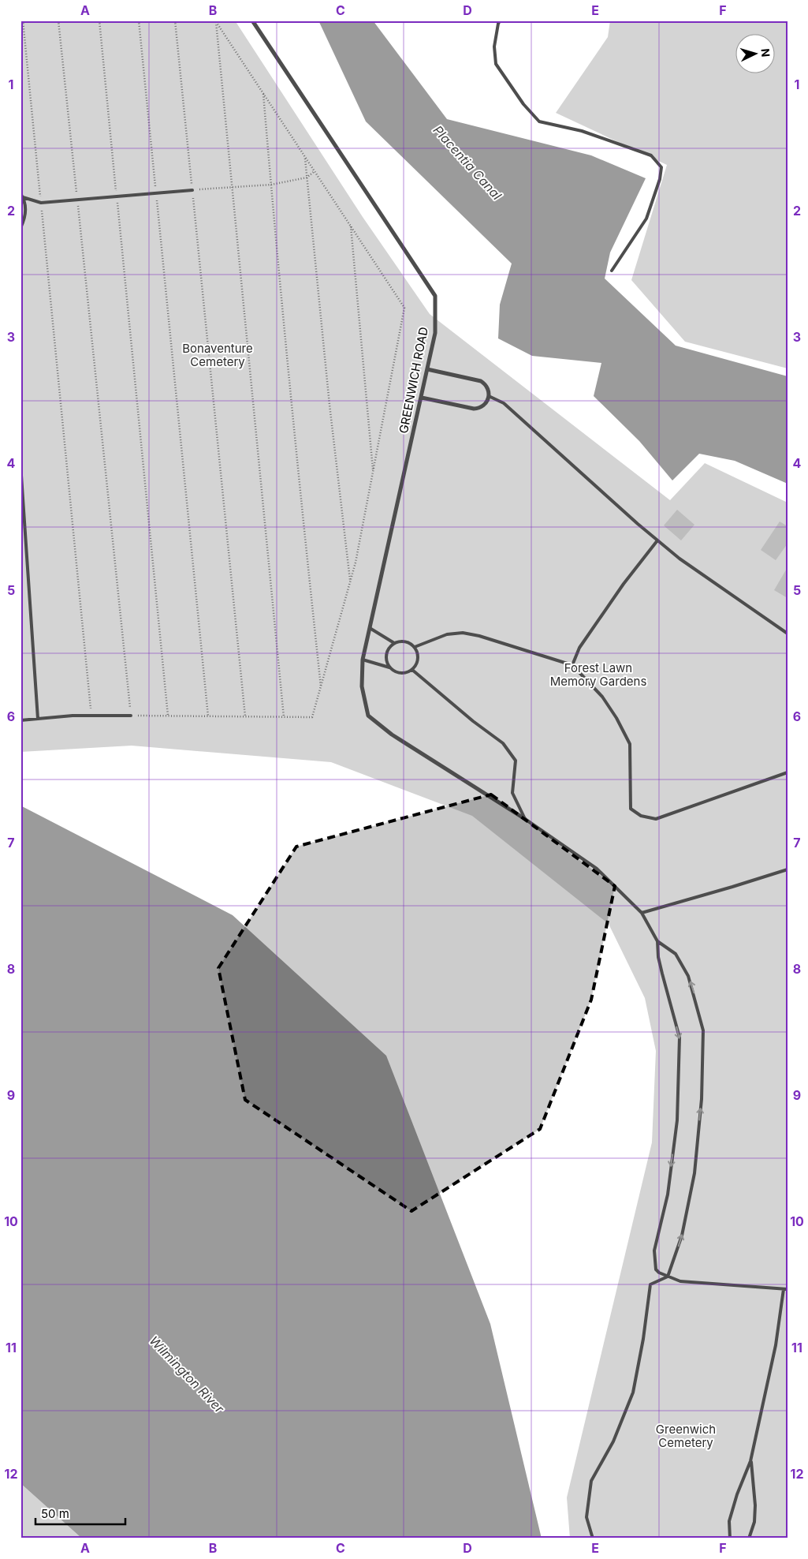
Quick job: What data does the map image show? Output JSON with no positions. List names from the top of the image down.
{
  "streets": {
    "street": ["GREENWICH ROAD"]
  },
  "water": ["Placentia Canal", "Wilmington River"],
  "parks": ["Bonaventure Cemetery", "Forest Lawn Memory Gardens", "Greenwich Cemetery"],
  "scale_bar": "50 m",
  "north": "right",
  "grid": {
    "columns": [
      "A",
      "B",
      "C",
      "D",
      "E",
      "F"
    ],
    "rows": [
      "1",
      "2",
      "3",
      "4",
      "5",
      "6",
      "7",
      "8",
      "9",
      "10",
      "11",
      "12"
    ]
  }
}
